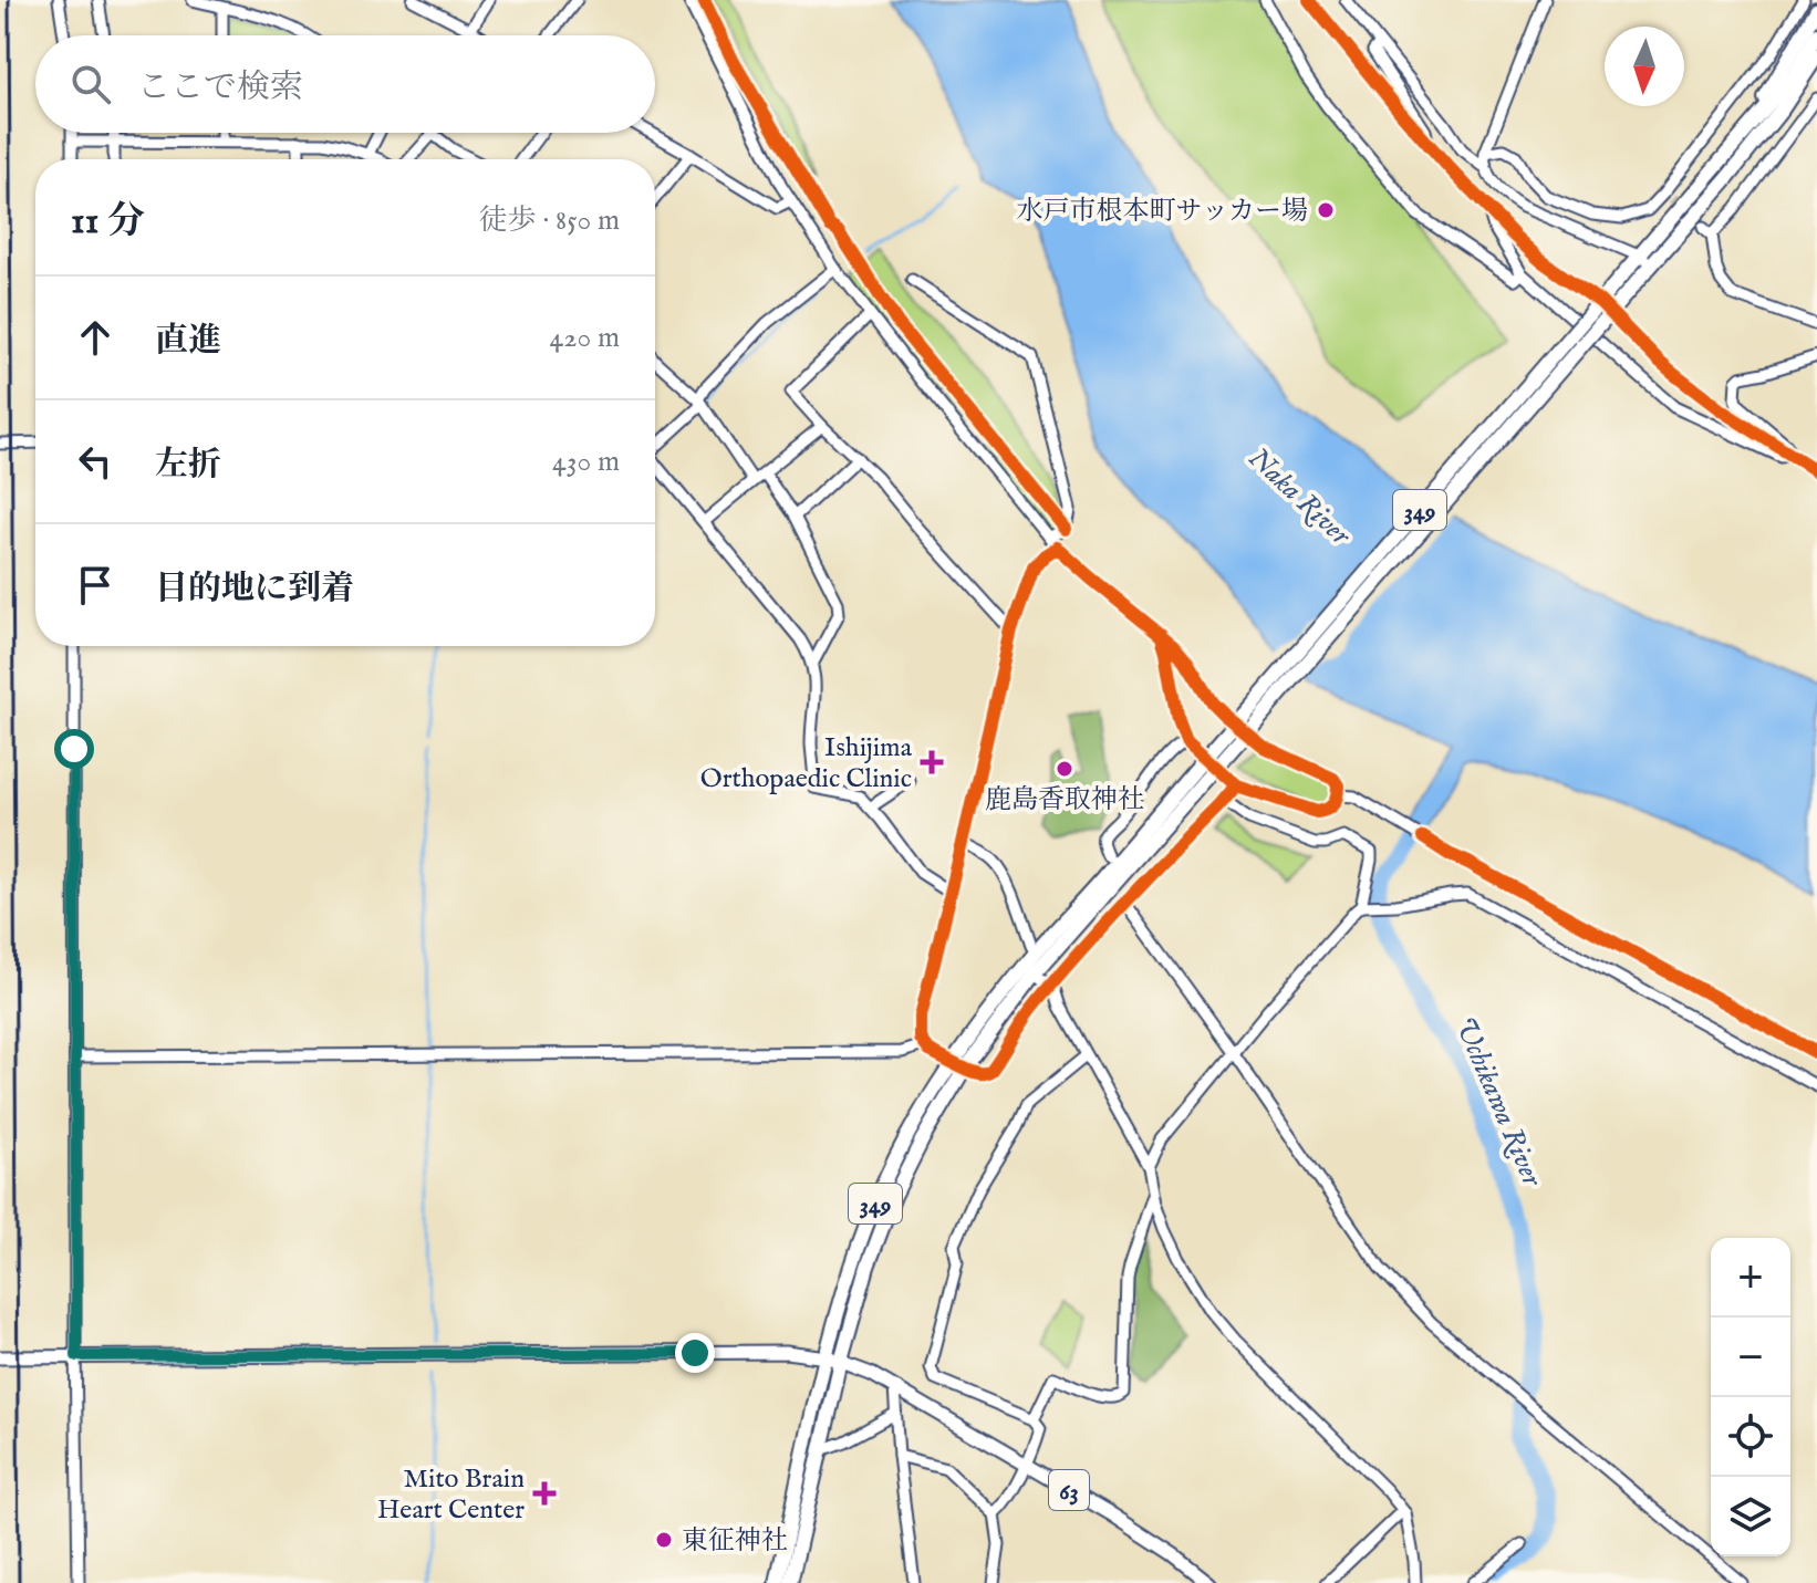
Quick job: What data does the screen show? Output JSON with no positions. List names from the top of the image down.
{
  "streets": {
    "highway": ["349"],
    "main road": ["63"]
  },
  "crossings": [
    ["349", "63"]
  ],
  "water": ["Naka River", "Uchikawa River"],
  "places": {
    "other": ["水戸市根本町サッカー場", "鹿島香取神社", "東征神社"],
    "health": ["Ishijima Orthopaedic Clinic", "Mito Brain Heart Center"]
  },
  "north": "bottom",
  "page": {
    "search": "ここで検索",
    "heading": ["11 分", "徒歩 · 850 m"],
    "list": [
      ["直進", "420 m"],
      ["左折", "430 m"],
      "目的地に到着"
    ],
    "map_buttons": ["+", "−"]
  }
}
